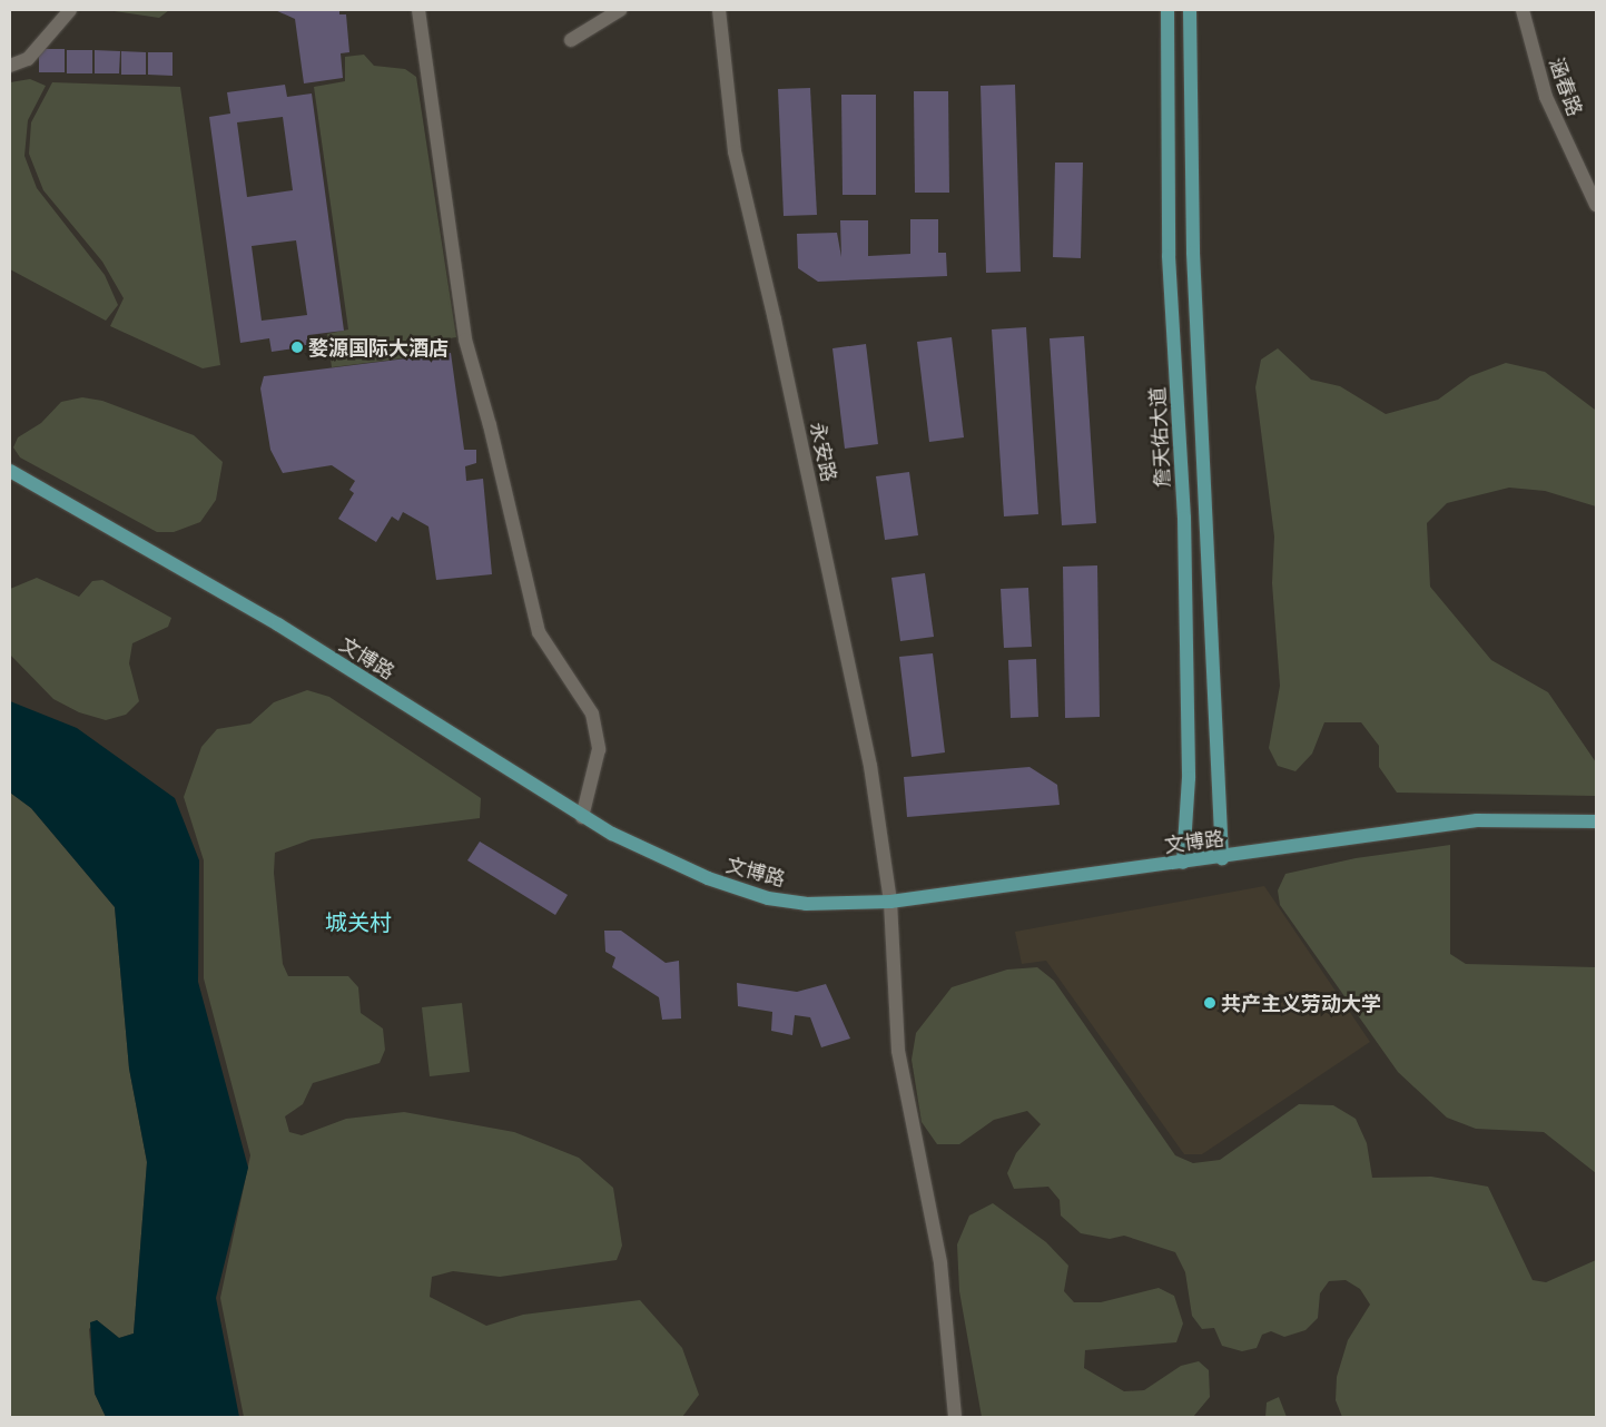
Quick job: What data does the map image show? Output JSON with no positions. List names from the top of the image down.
{
  "streets": {
    "main road": ["詹天佑大道", "文博路"],
    "street": ["涵春路", "永安路"]
  },
  "crossings": [
    ["詹天佑大道", "文博路"],
    ["永安路", "文博路"]
  ],
  "districts": ["城关村"],
  "places": ["婺源国际大酒店", "共产主义劳动大学"]
}
